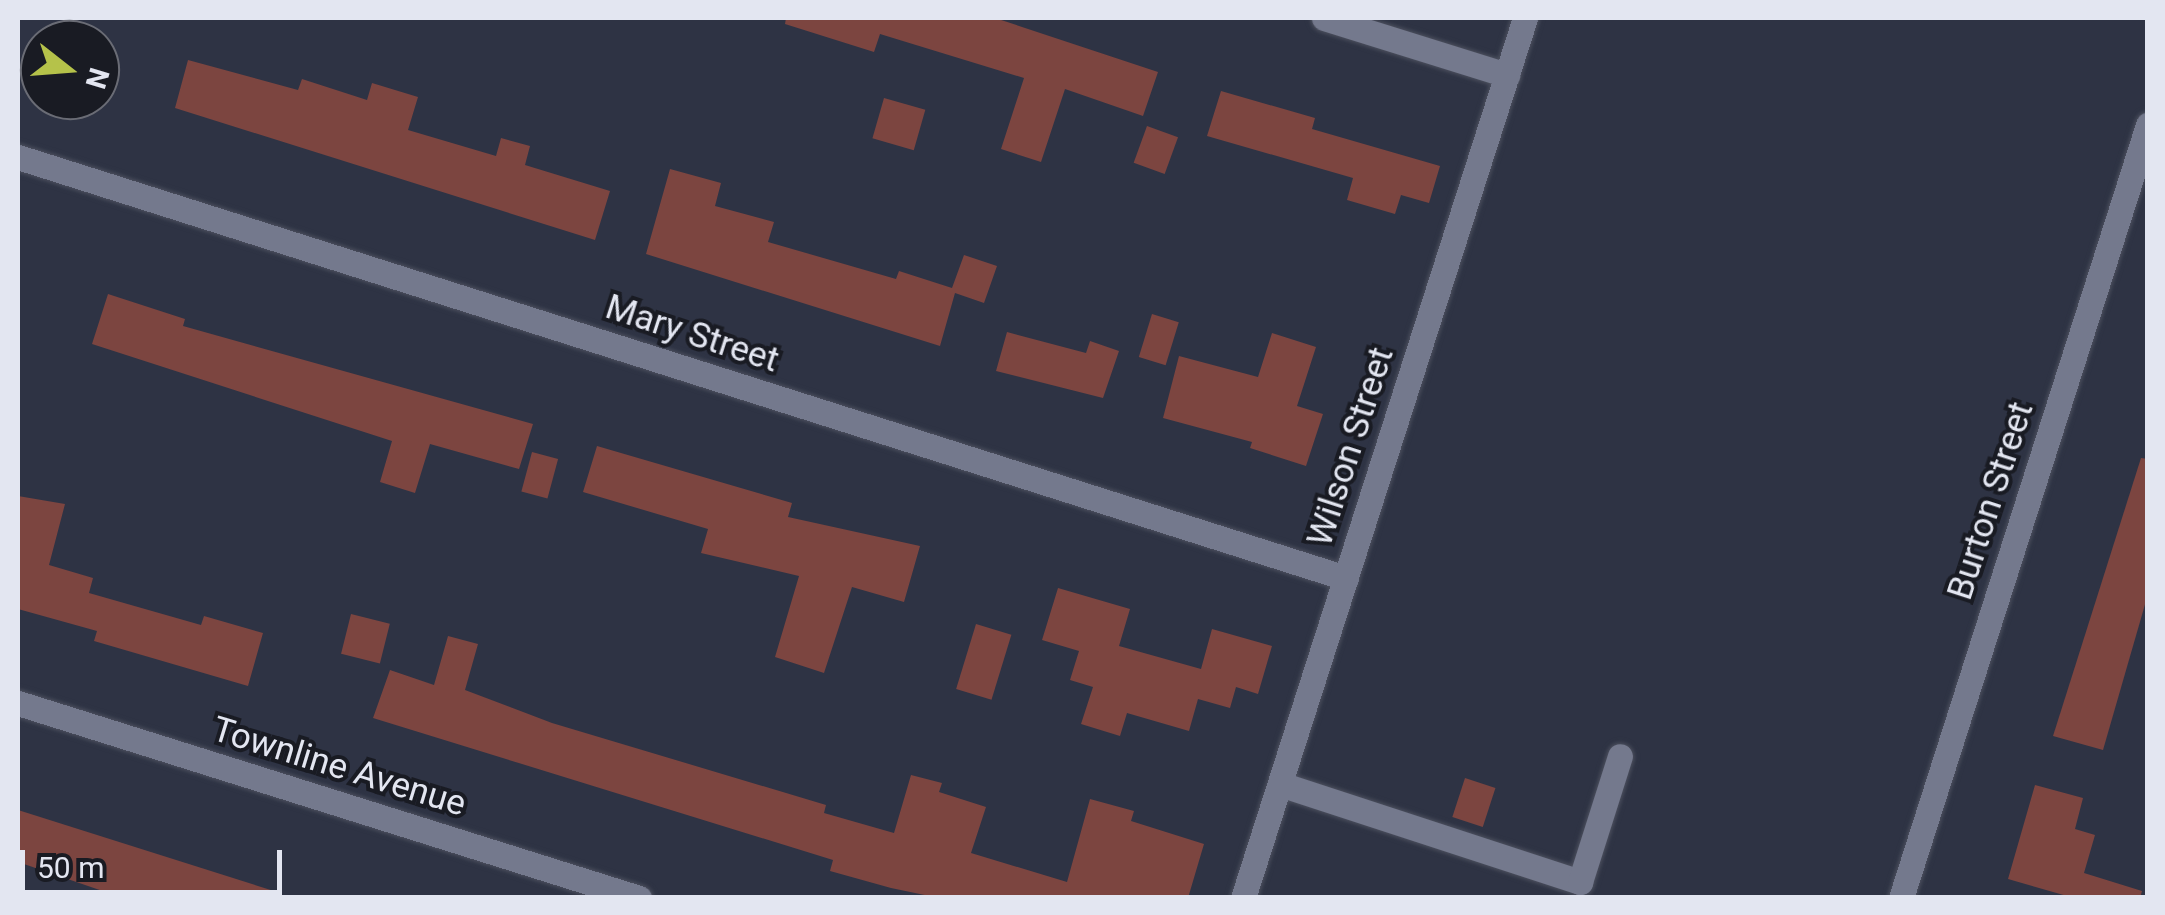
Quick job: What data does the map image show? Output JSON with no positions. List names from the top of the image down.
{
  "streets": {
    "street": [
      "Mary Street",
      "Wilson Street",
      "Burton Street",
      "Townline Avenue"
    ]
  },
  "crossings": [
    ["Mary Street", "Wilson Street"]
  ],
  "scale_bar": "50 m",
  "north": "right"
}
